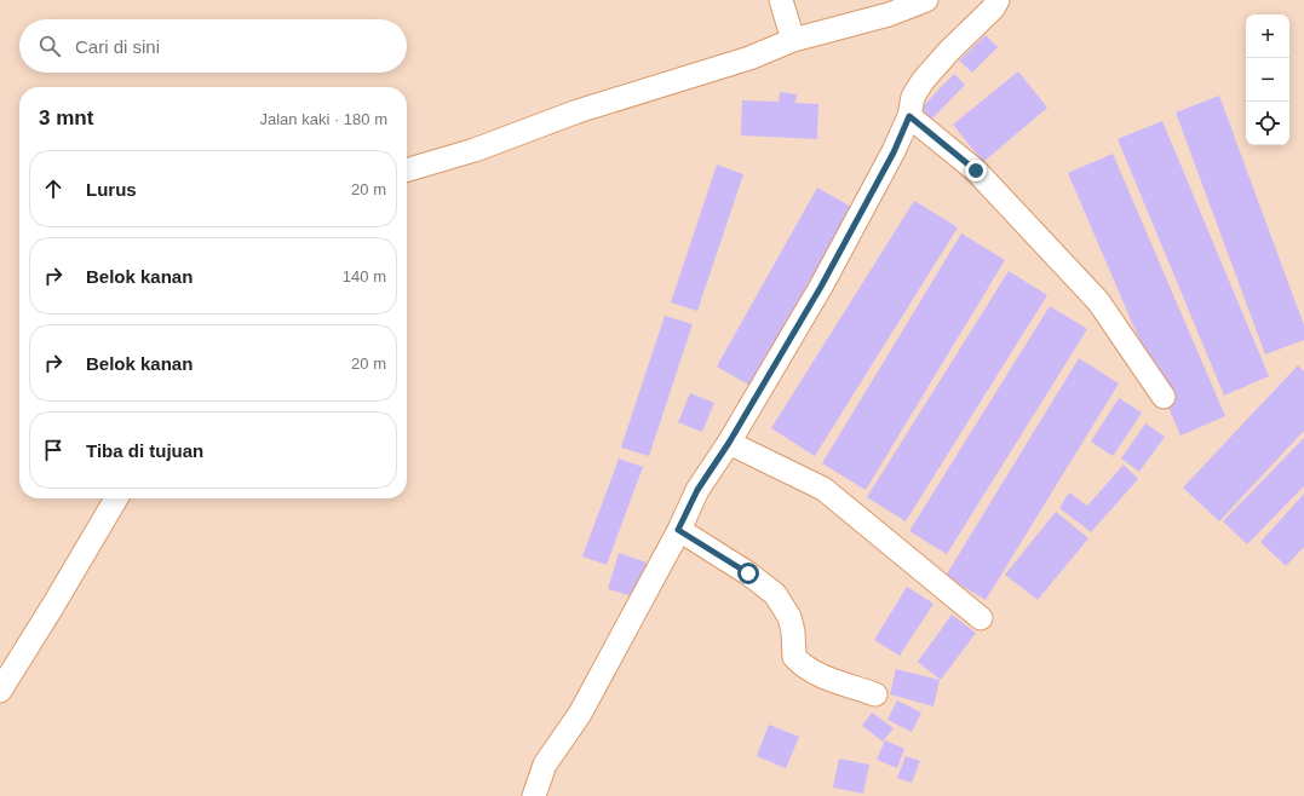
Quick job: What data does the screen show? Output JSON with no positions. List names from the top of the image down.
{
  "page": {
    "map_buttons": ["+", "−"],
    "search": "Cari di sini",
    "heading": ["3 mnt", "Jalan kaki · 180 m"],
    "list": [
      ["Lurus", "20 m"],
      ["Belok kanan", "140 m"],
      ["Belok kanan", "20 m"],
      "Tiba di tujuan"
    ]
  }
}
